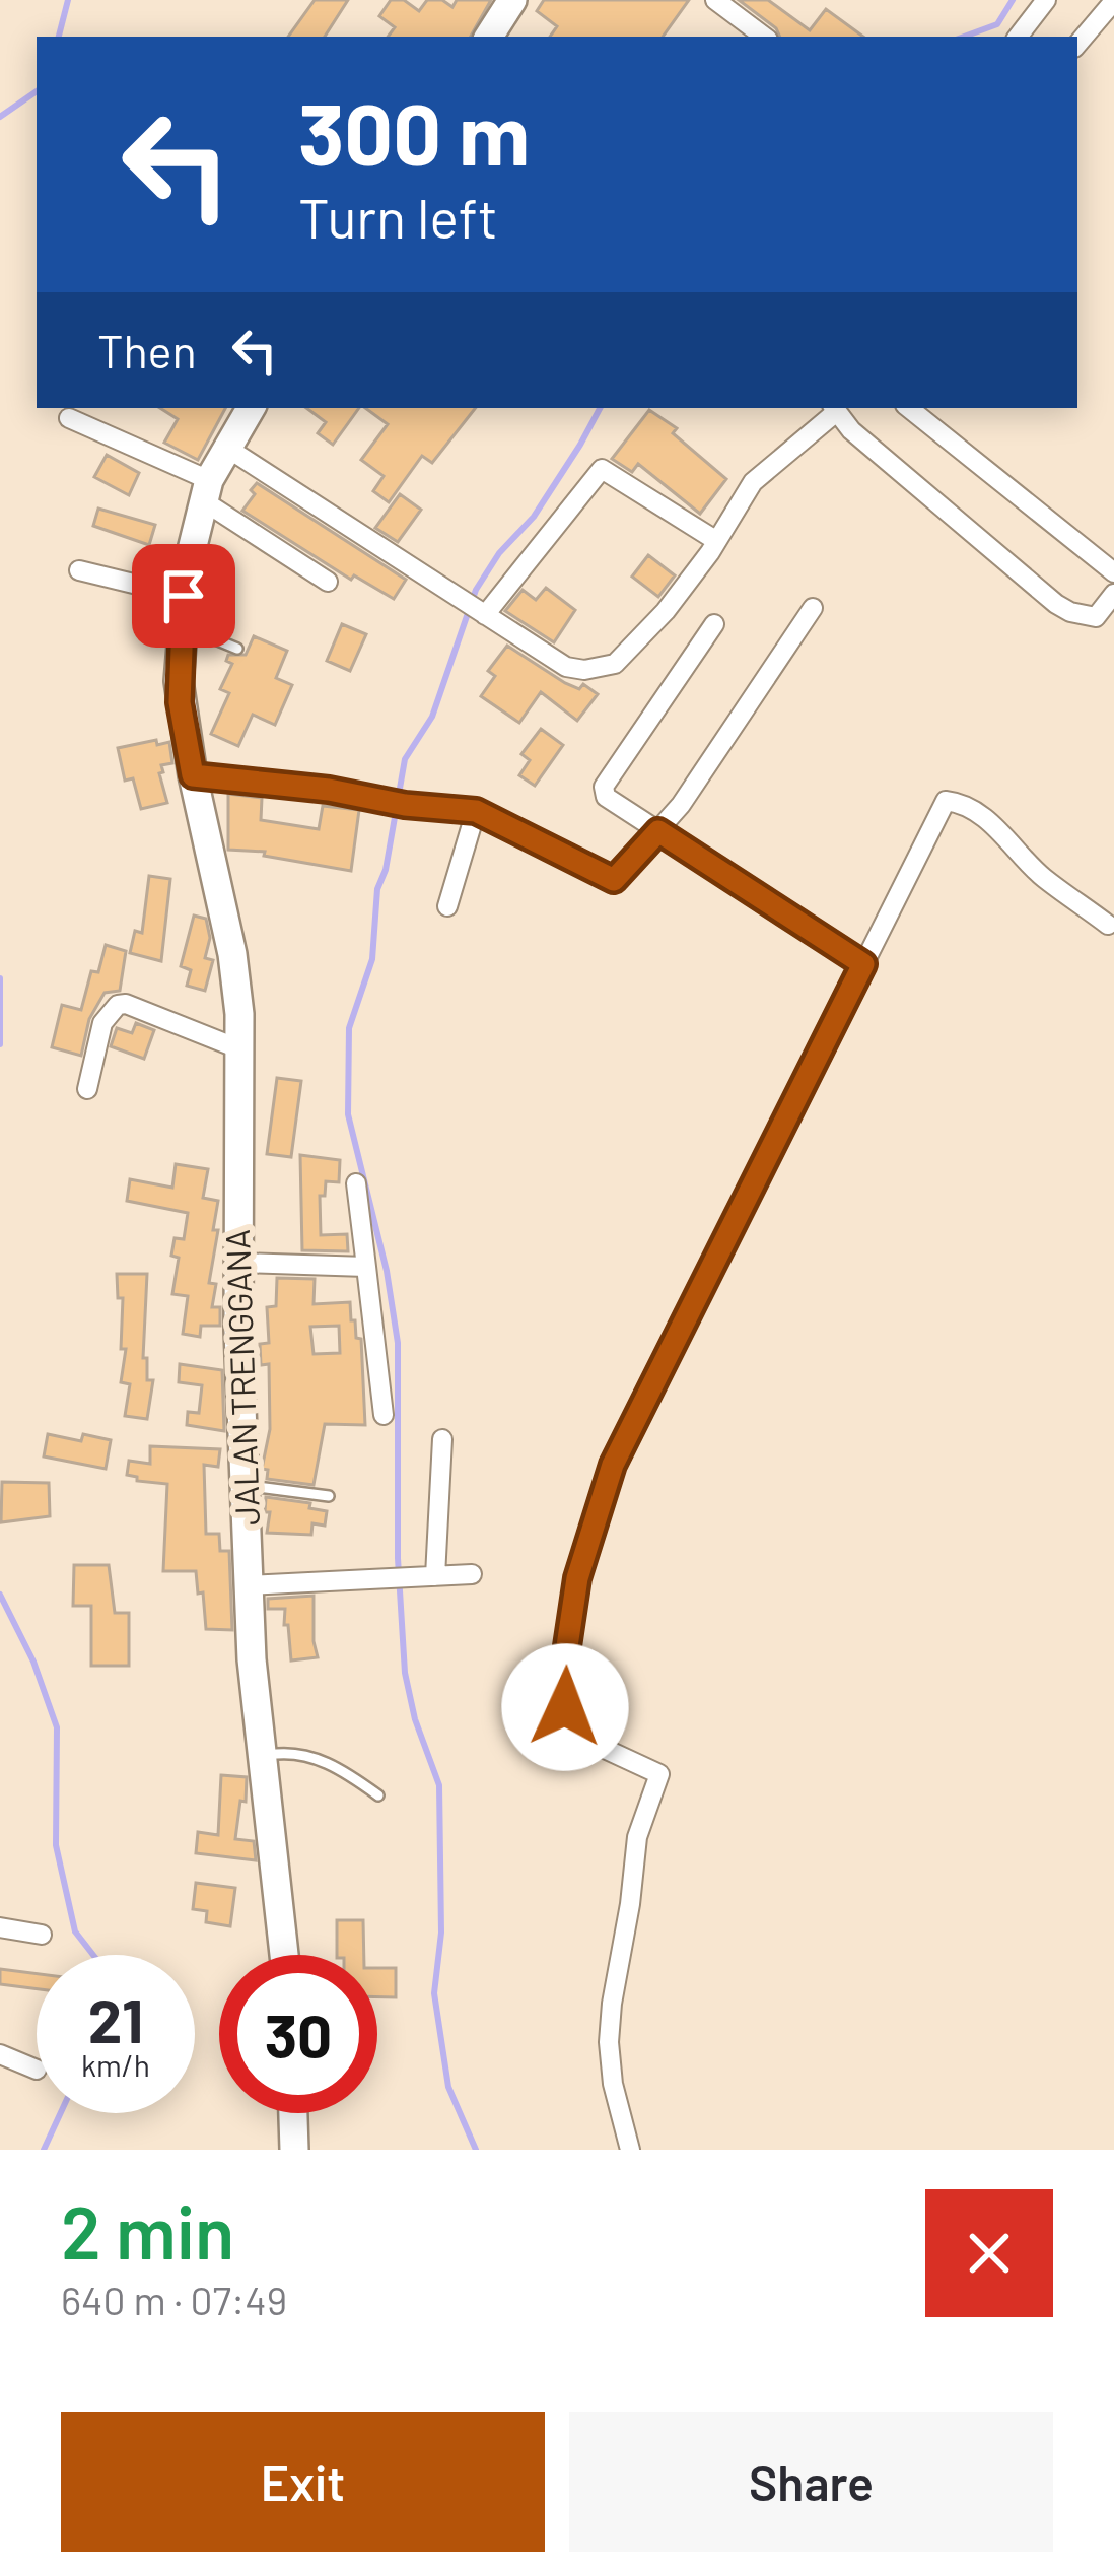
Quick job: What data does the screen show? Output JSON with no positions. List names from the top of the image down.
{
  "streets": {
    "main road": ["JALAN TRENGGANA"]
  },
  "page": {
    "turn": ["300 m", "Turn left"],
    "then": "Then",
    "speed": "21 km/h",
    "limit": "30",
    "heading": ["2 min", "640 m · 07:49"],
    "buttons": ["Exit", "Share"]
  }
}
